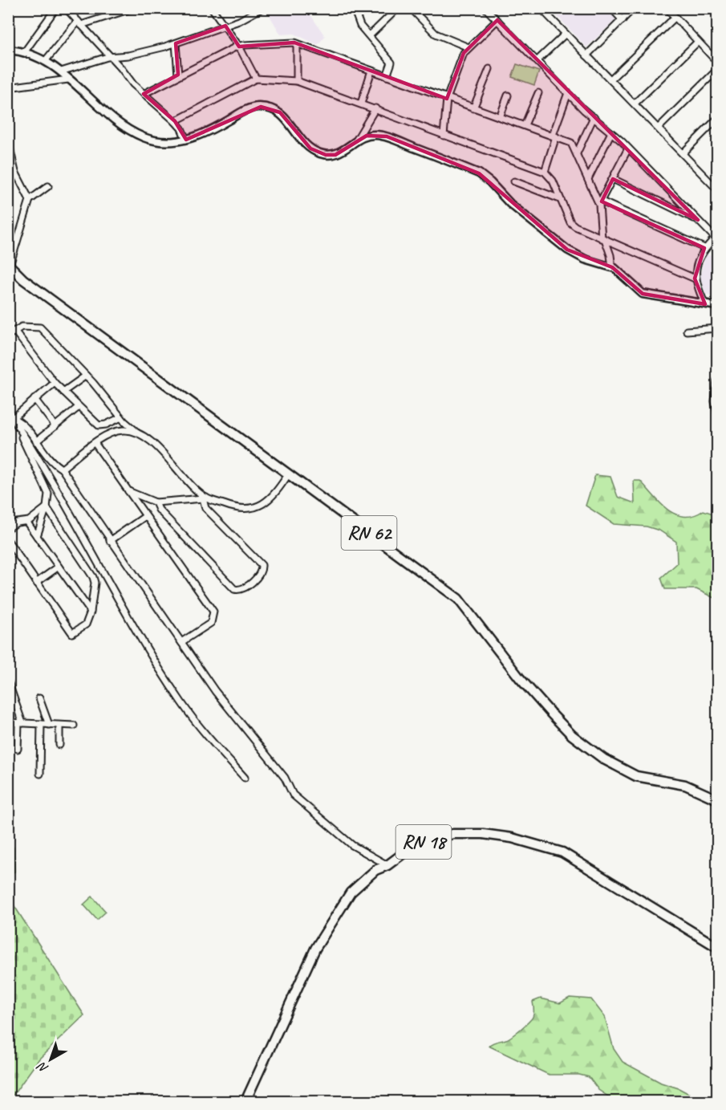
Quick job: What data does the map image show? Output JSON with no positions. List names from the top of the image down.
{
  "streets": {
    "main road": ["RN 62", "RN 18"]
  },
  "north": "bottom left"
}
